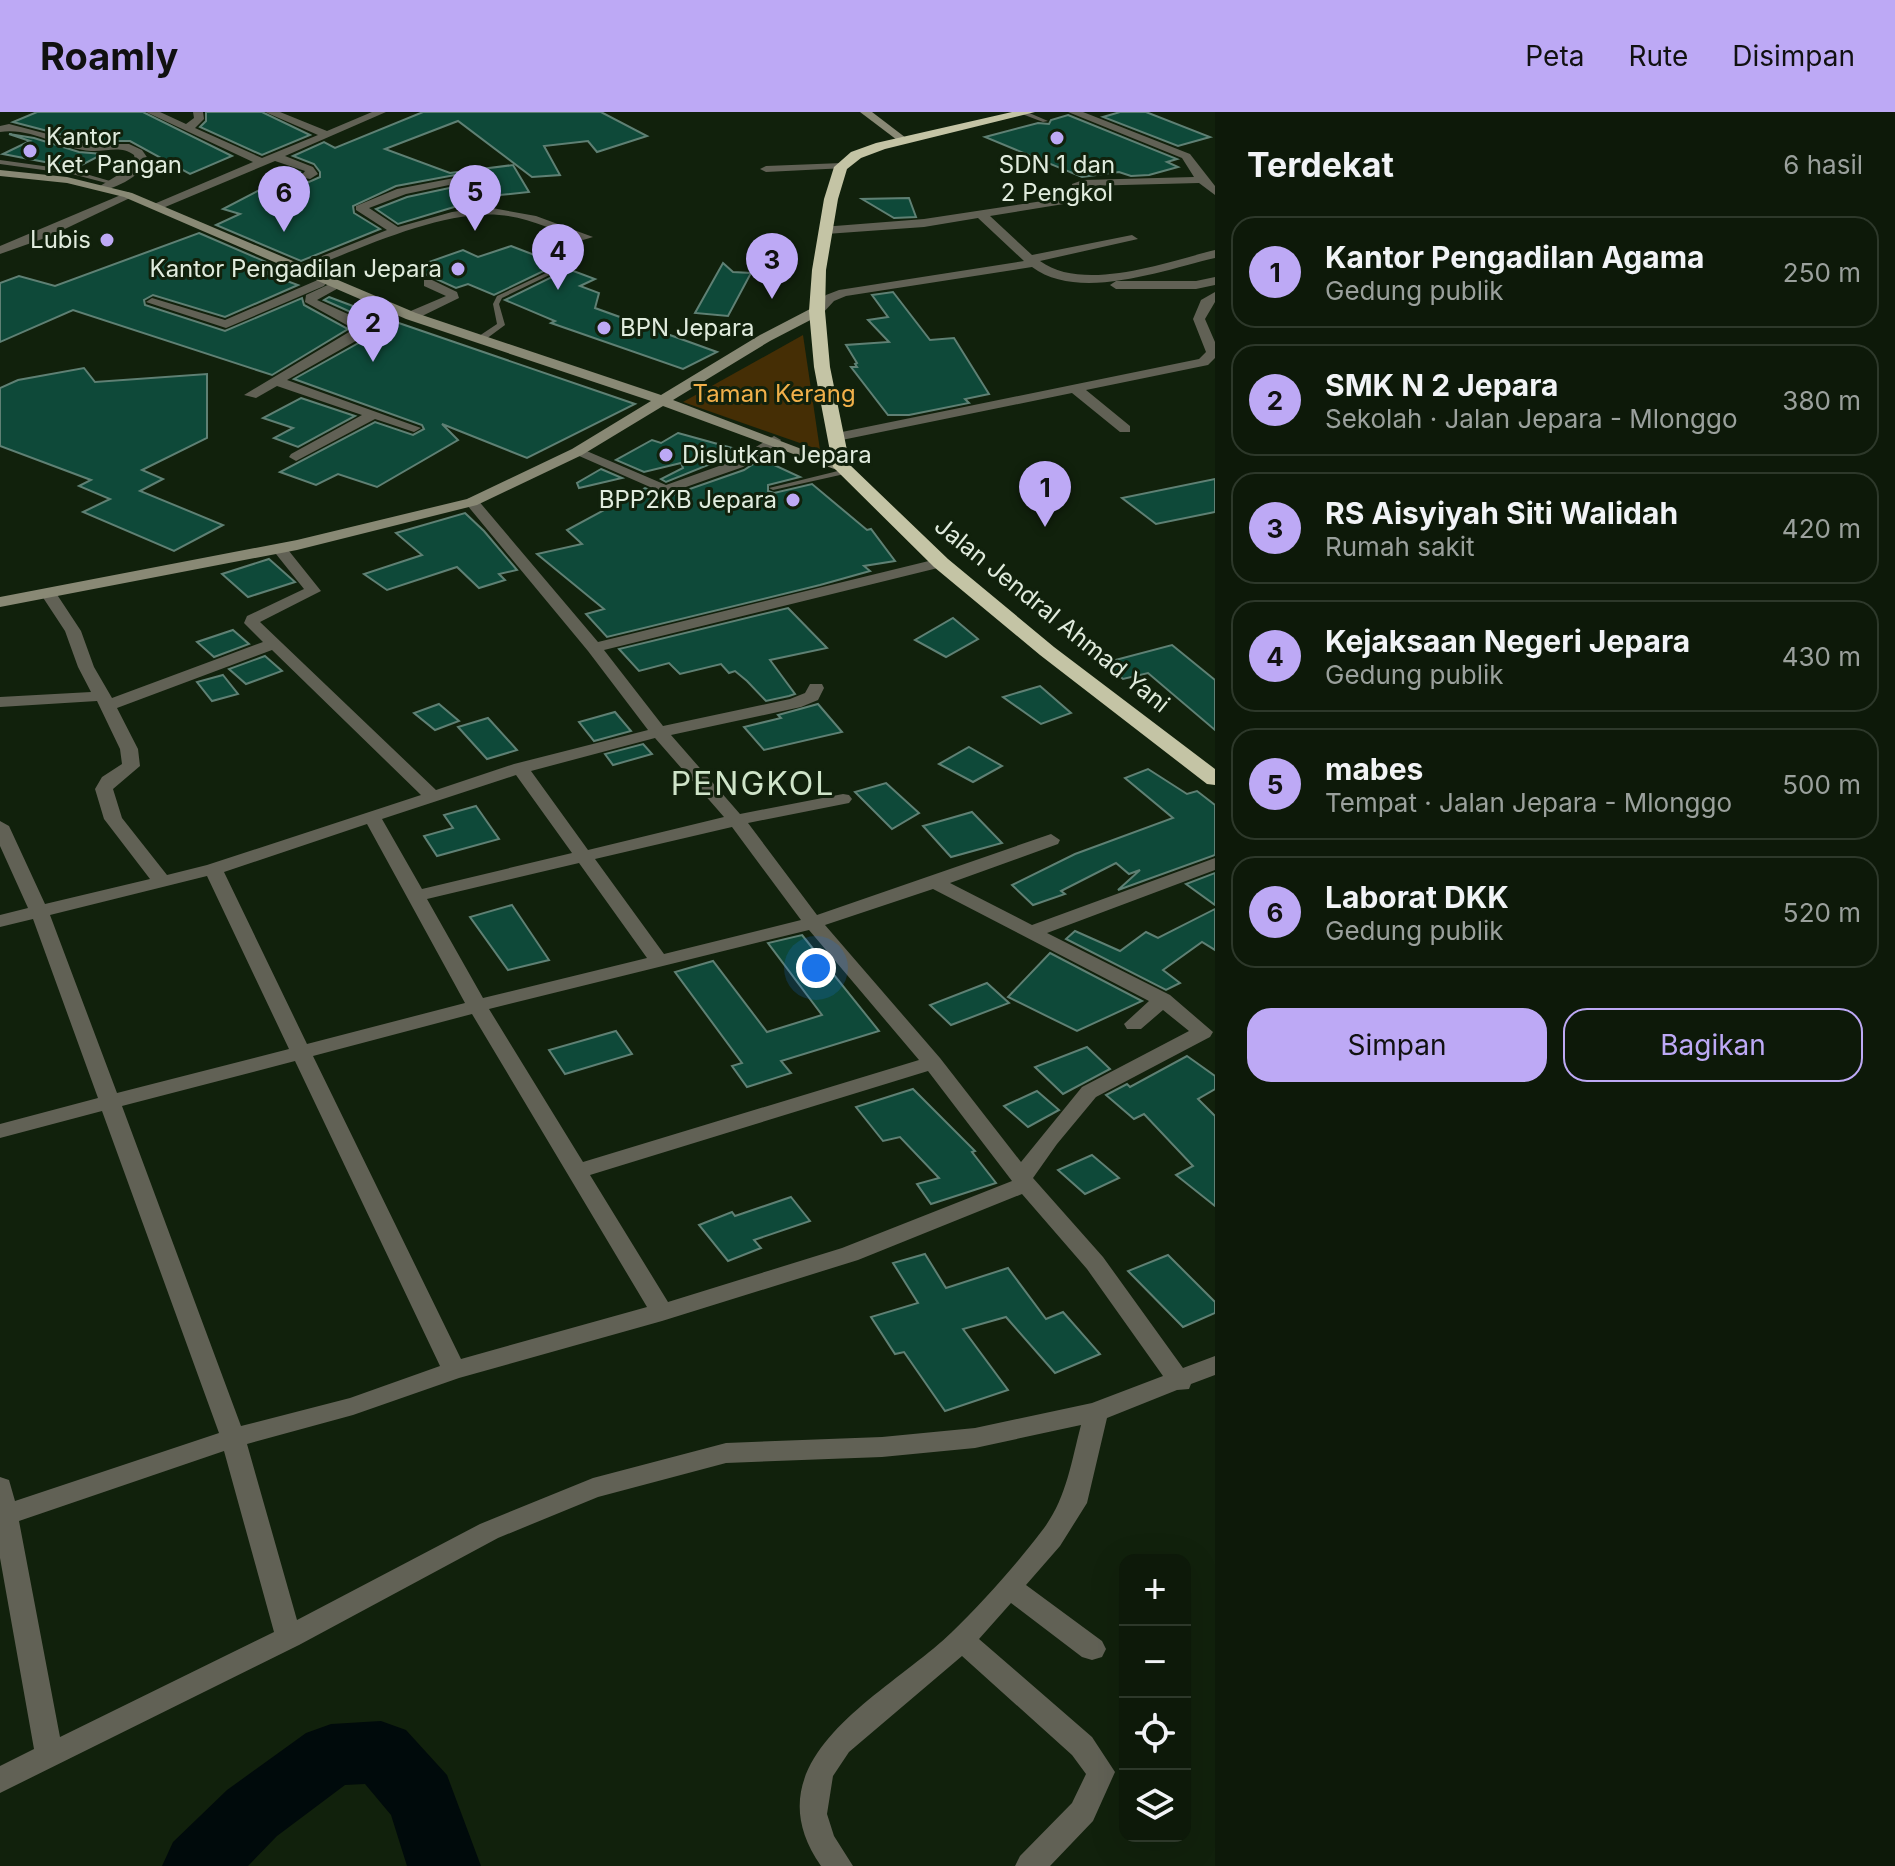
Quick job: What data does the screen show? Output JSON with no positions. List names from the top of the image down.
{
  "streets": {
    "highway": ["Jalan Jendral Ahmad Yani"]
  },
  "districts": ["PENGKOL"],
  "parks": ["Taman Kerang"],
  "places": [
    "SDN 1 dan 2 Pengkol",
    "Kantor Ket. Pangan",
    "Lubis",
    "Kantor Pengadilan Jepara",
    "BPN Jepara",
    "Dislutkan Jepara",
    "BPP2KB Jepara"
  ],
  "page": {
    "header": "Roamly",
    "nav": ["Peta", "Rute", "Disimpan"],
    "heading": ["Terdekat", "6 hasil"],
    "pins": [
      "5",
      "6",
      "4",
      "3",
      "2",
      "1"
    ],
    "list": [
      {
        "mark": "1",
        "name": "Kantor Pengadilan Agama",
        "note": "Gedung publik",
        "value": "250 m"
      },
      {
        "mark": "2",
        "name": "SMK N 2 Jepara",
        "note": "Sekolah · Jalan Jepara - Mlonggo",
        "value": "380 m"
      },
      {
        "mark": "3",
        "name": "RS Aisyiyah Siti Walidah",
        "note": "Rumah sakit",
        "value": "420 m"
      },
      {
        "mark": "4",
        "name": "Kejaksaan Negeri Jepara",
        "note": "Gedung publik",
        "value": "430 m"
      },
      {
        "mark": "5",
        "name": "mabes",
        "note": "Tempat · Jalan Jepara - Mlonggo",
        "value": "500 m"
      },
      {
        "mark": "6",
        "name": "Laborat DKK",
        "note": "Gedung publik",
        "value": "520 m"
      }
    ],
    "buttons": ["Simpan", "Bagikan"],
    "map_buttons": ["+", "−"]
  }
}
